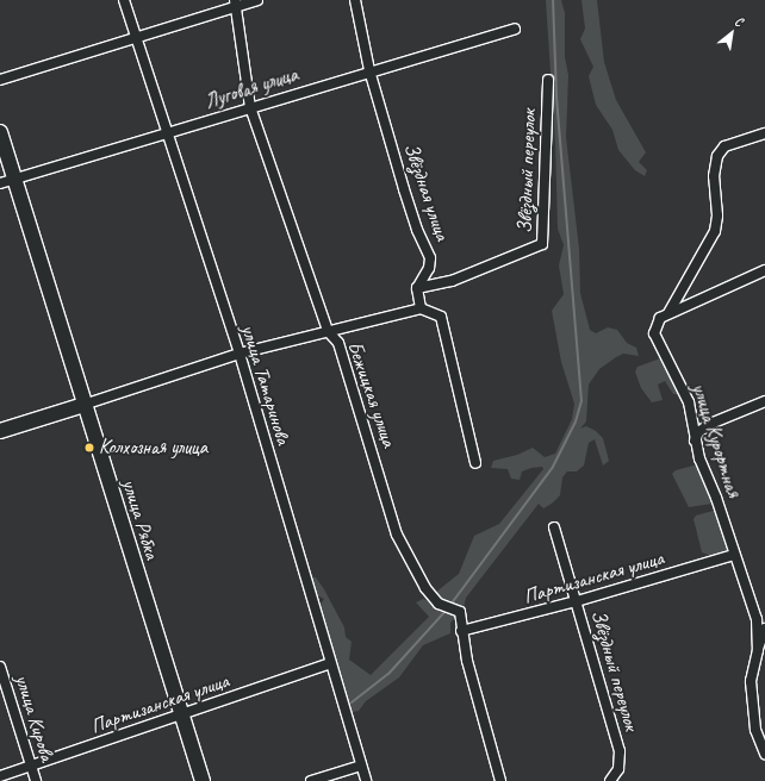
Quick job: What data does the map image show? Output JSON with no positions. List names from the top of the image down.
{
  "streets": {
    "main road": ["улица Рябка"],
    "street": [
      "Луговая улица",
      "Звёздный переулок",
      "Звёздная улица",
      "улица Татаринова",
      "Бежицкая улица",
      "улица Курортная",
      "Партизанская улица",
      "улица Кирова"
    ]
  },
  "crossings": [
    ["Луговая улица", "Звёздная улица"],
    ["Луговая улица", "улица Татаринова"],
    ["Луговая улица", "Бежицкая улица"],
    ["Луговая улица", "улица Рябка"],
    ["Звёздный переулок", "Звёздная улица"],
    ["Звёздный переулок", "Партизанская улица"],
    ["улица Татаринова", "Партизанская улица"],
    ["Бежицкая улица", "Партизанская улица"],
    ["улица Курортная", "Партизанская улица"],
    ["улица Рябка", "Партизанская улица"],
    ["Партизанская улица", "улица Кирова"]
  ],
  "places": ["Колхозная улица"],
  "north": "top right"
}
